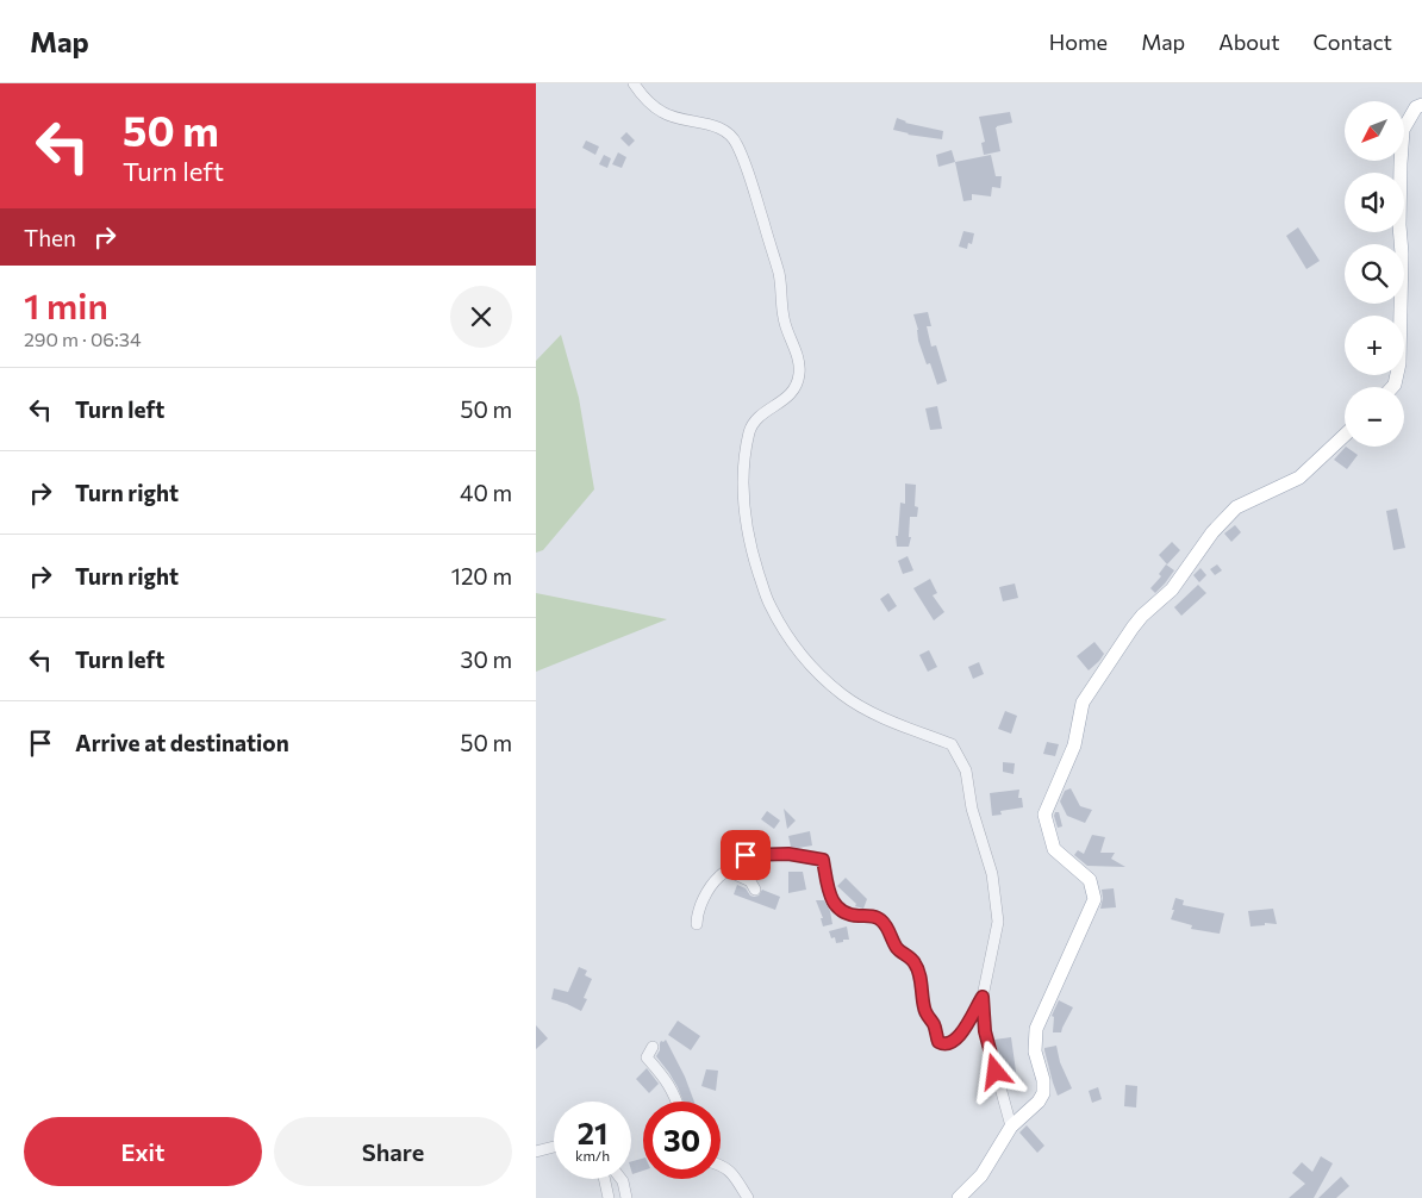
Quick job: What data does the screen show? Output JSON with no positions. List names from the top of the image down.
{
  "north": "bottom left",
  "page": {
    "header": "Map",
    "nav": [
      "Home",
      "Map",
      "About",
      "Contact"
    ],
    "turn": ["50 m", "Turn left"],
    "map_buttons": ["+", "−"],
    "then": "Then",
    "heading": ["1 min", "290 m · 06:34"],
    "list": [
      {
        "name": "Turn left",
        "value": "50 m"
      },
      {
        "name": "Turn right",
        "value": "40 m"
      },
      {
        "name": "Turn right",
        "value": "120 m"
      },
      {
        "name": "Turn left",
        "value": "30 m"
      },
      {
        "name": "Arrive at destination",
        "value": "50 m"
      }
    ],
    "speed": "21 km/h",
    "limit": "30",
    "buttons": ["Exit", "Share"]
  }
}
